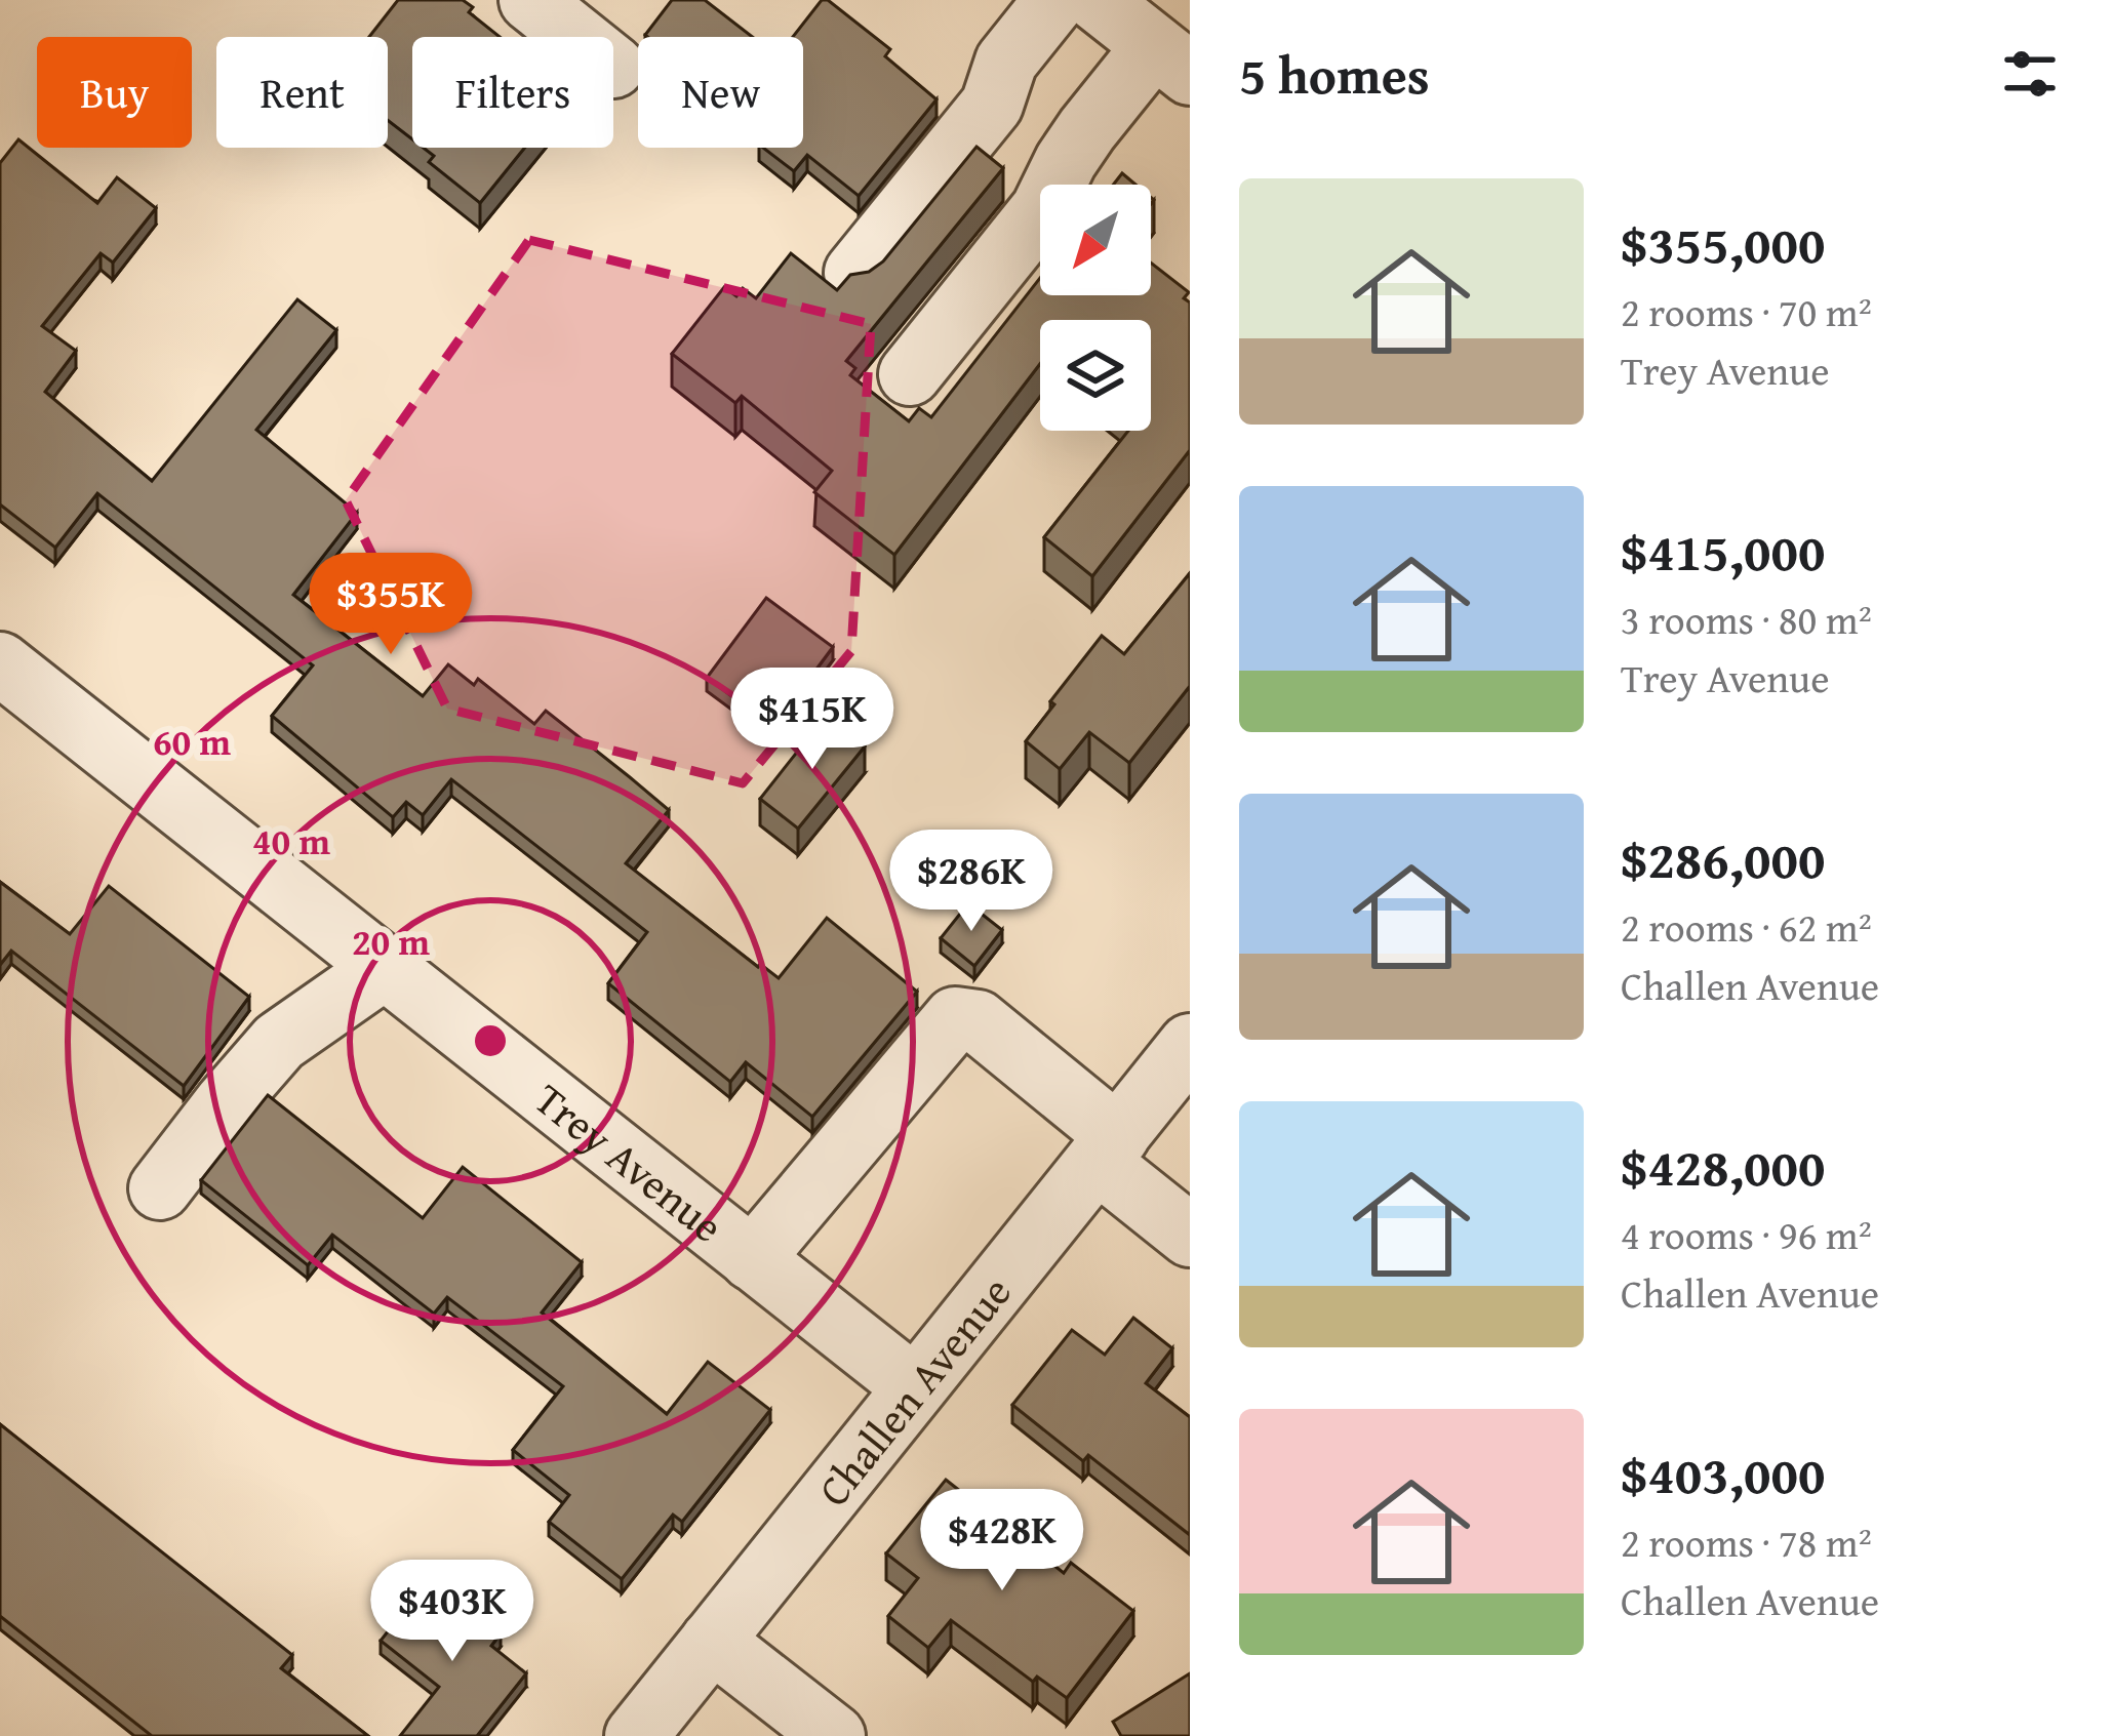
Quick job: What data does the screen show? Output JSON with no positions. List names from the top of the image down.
{
  "streets": {
    "street": ["Trey Avenue", "Challen Avenue"]
  },
  "crossings": [
    ["Trey Avenue", "Challen Avenue"]
  ],
  "north": "bottom left",
  "page": {
    "heading": "5 homes",
    "chip": [
      "Buy",
      "Rent",
      "Filters",
      "New"
    ],
    "list": [
      {
        "name": "$355,000",
        "note": "2 rooms · 70 m² · Trey Avenue"
      },
      {
        "name": "$415,000",
        "note": "3 rooms · 80 m² · Trey Avenue"
      },
      {
        "name": "$286,000",
        "note": "2 rooms · 62 m² · Challen Avenue"
      },
      {
        "name": "$428,000",
        "note": "4 rooms · 96 m² · Challen Avenue"
      },
      {
        "name": "$403,000",
        "note": "2 rooms · 78 m² · Challen Avenue"
      }
    ],
    "price": [
      "$355K",
      "$415K",
      "$286K",
      "$428K",
      "$403K"
    ]
  },
  "rings": ["60 m", "40 m", "20 m"]
}
